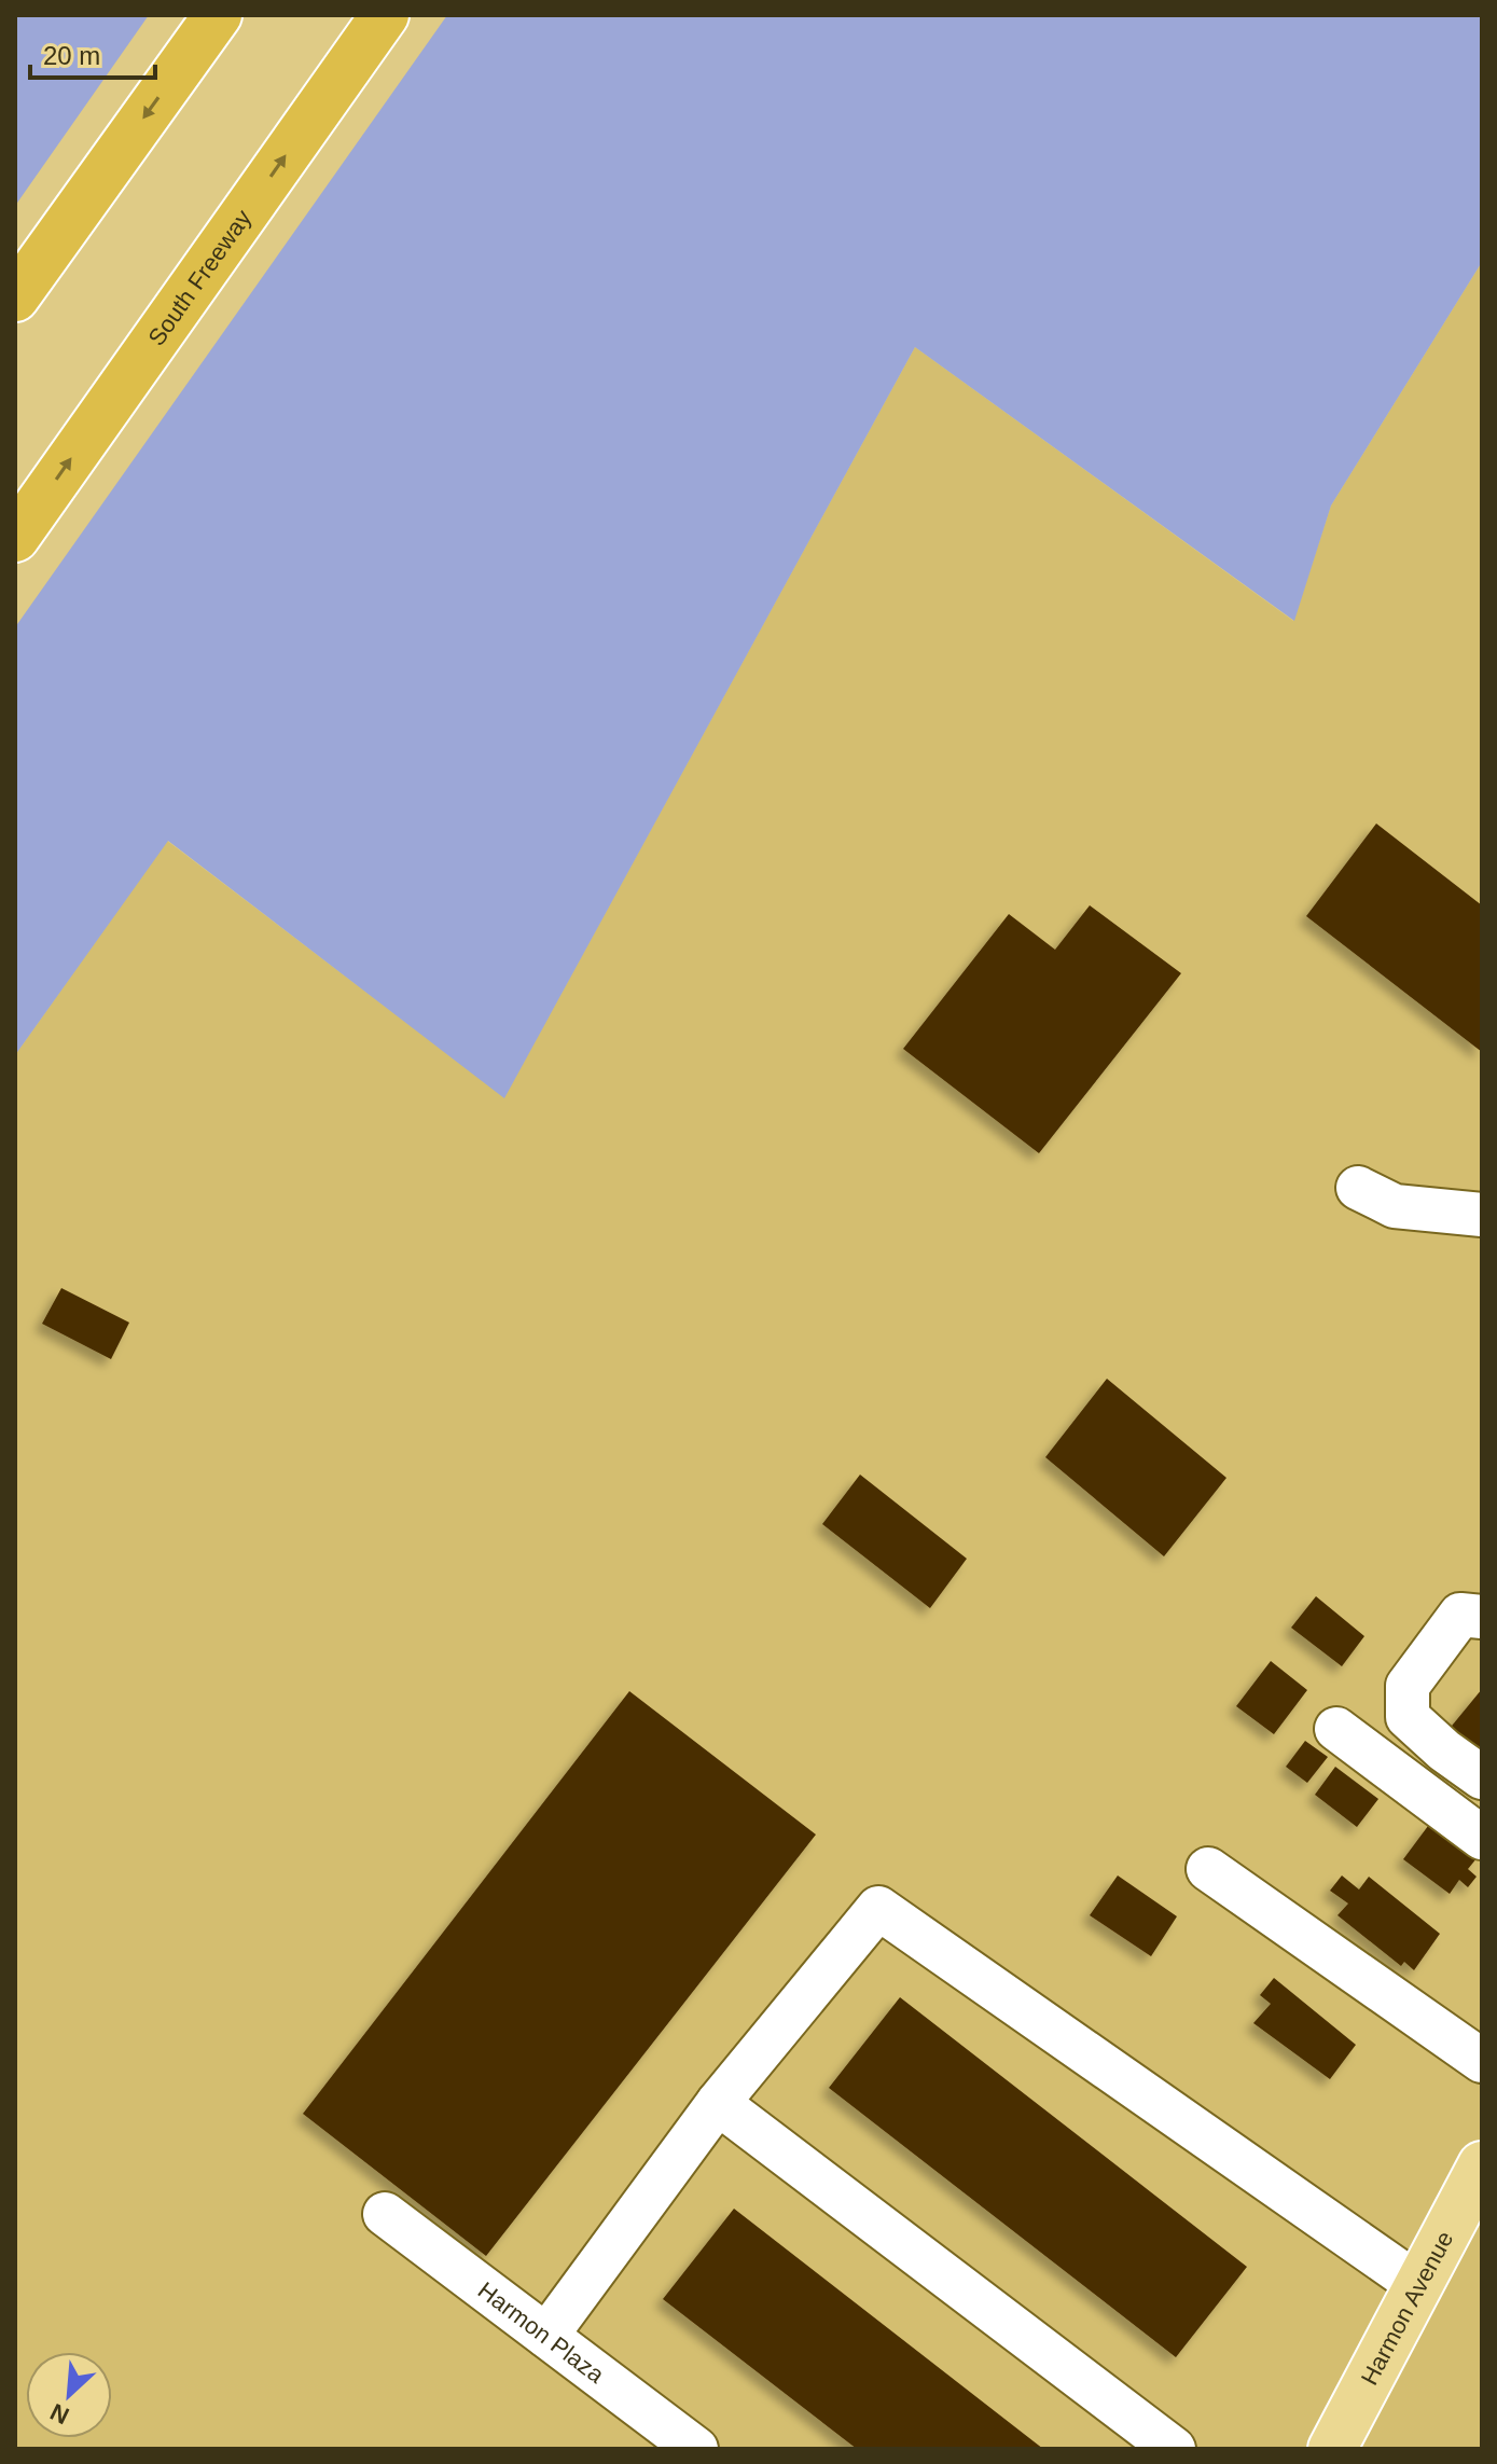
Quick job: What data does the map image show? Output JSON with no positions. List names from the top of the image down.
{
  "streets": {
    "highway": ["South Freeway"],
    "main road": ["Harmon Avenue"],
    "street": ["Harmon Plaza"]
  },
  "scale_bar": "20 m",
  "north": "bottom left"
}
